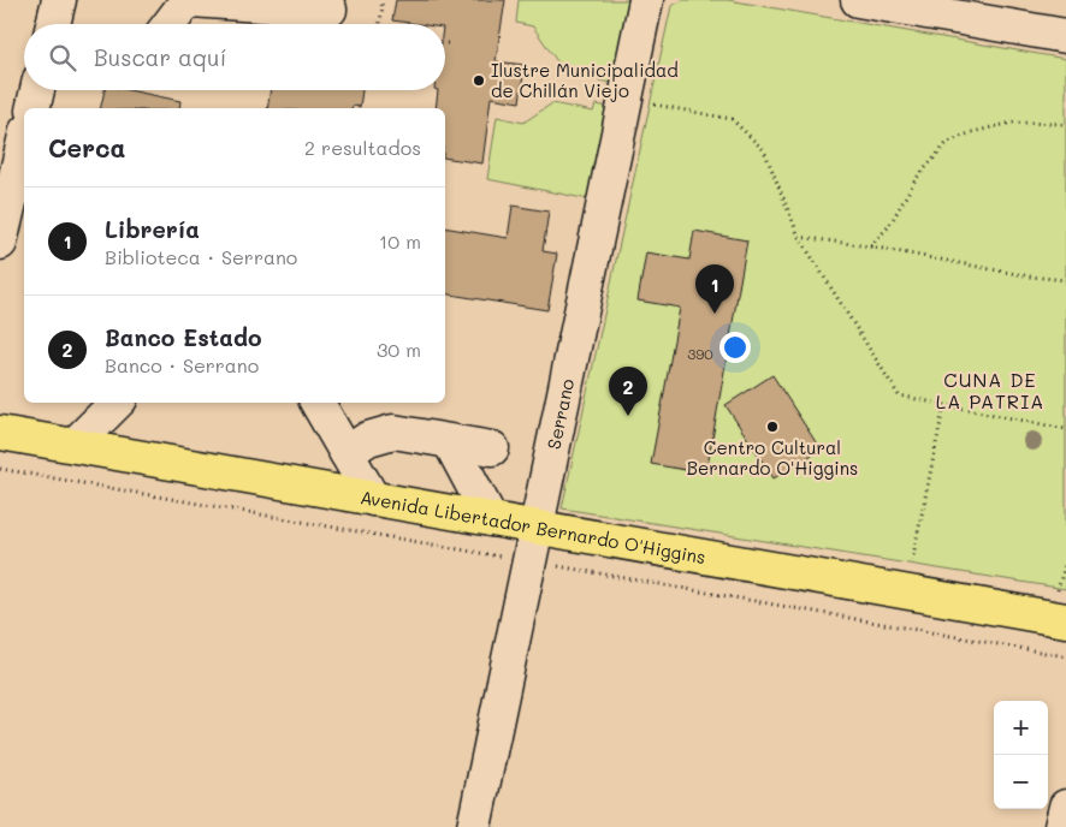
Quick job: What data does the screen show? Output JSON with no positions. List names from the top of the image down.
{
  "streets": {
    "main road": ["Avenida Libertador Bernardo O'Higgins"],
    "street": ["Serrano"]
  },
  "crossings": [
    ["Serrano", "Avenida Libertador Bernardo O'Higgins"]
  ],
  "districts": ["CUNA DE LA PATRIA"],
  "places": ["Ilustre Municipalidad de Chillán Viejo", "Centro Cultural Bernardo O'Higgins"],
  "house_numbers": ["390"],
  "page": {
    "search": "Buscar aquí",
    "heading": ["Cerca", "2 resultados"],
    "list": [
      {
        "mark": "1",
        "name": "Librería",
        "note": "Biblioteca · Serrano",
        "value": "10 m"
      },
      {
        "mark": "2",
        "name": "Banco Estado",
        "note": "Banco · Serrano",
        "value": "30 m"
      }
    ],
    "pins": ["1", "2"],
    "map_buttons": ["+", "−"]
  }
}
